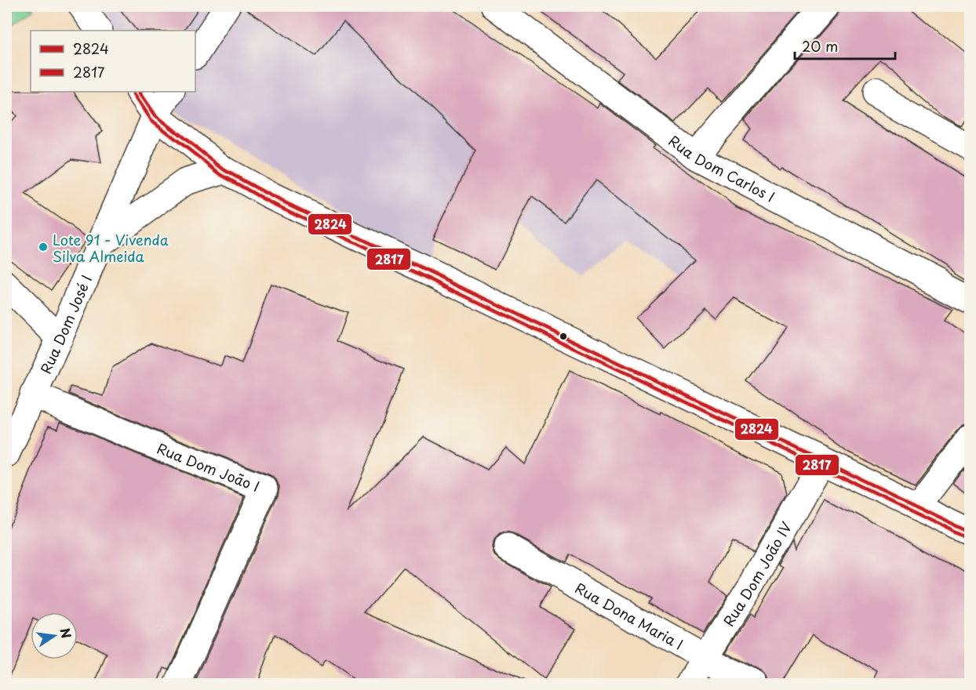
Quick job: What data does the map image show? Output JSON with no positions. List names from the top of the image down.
{
  "streets": {
    "street": [
      "Rua Dom Carlos I",
      "Rua Dom José I",
      "Rua Dom João I",
      "Rua Dom João IV",
      "Rua Dona Maria I"
    ]
  },
  "crossings": [
    ["Rua Dom José I", "Rua Dom João I"],
    ["Rua Dom João IV", "Rua Dona Maria I"]
  ],
  "places": ["Lote 91 - Vivenda Silva Almeida"],
  "lines": ["transit line 2824", "transit line 2817"],
  "legend": ["2824", "2817"],
  "scale_bar": "20 m",
  "north": "right"
}
